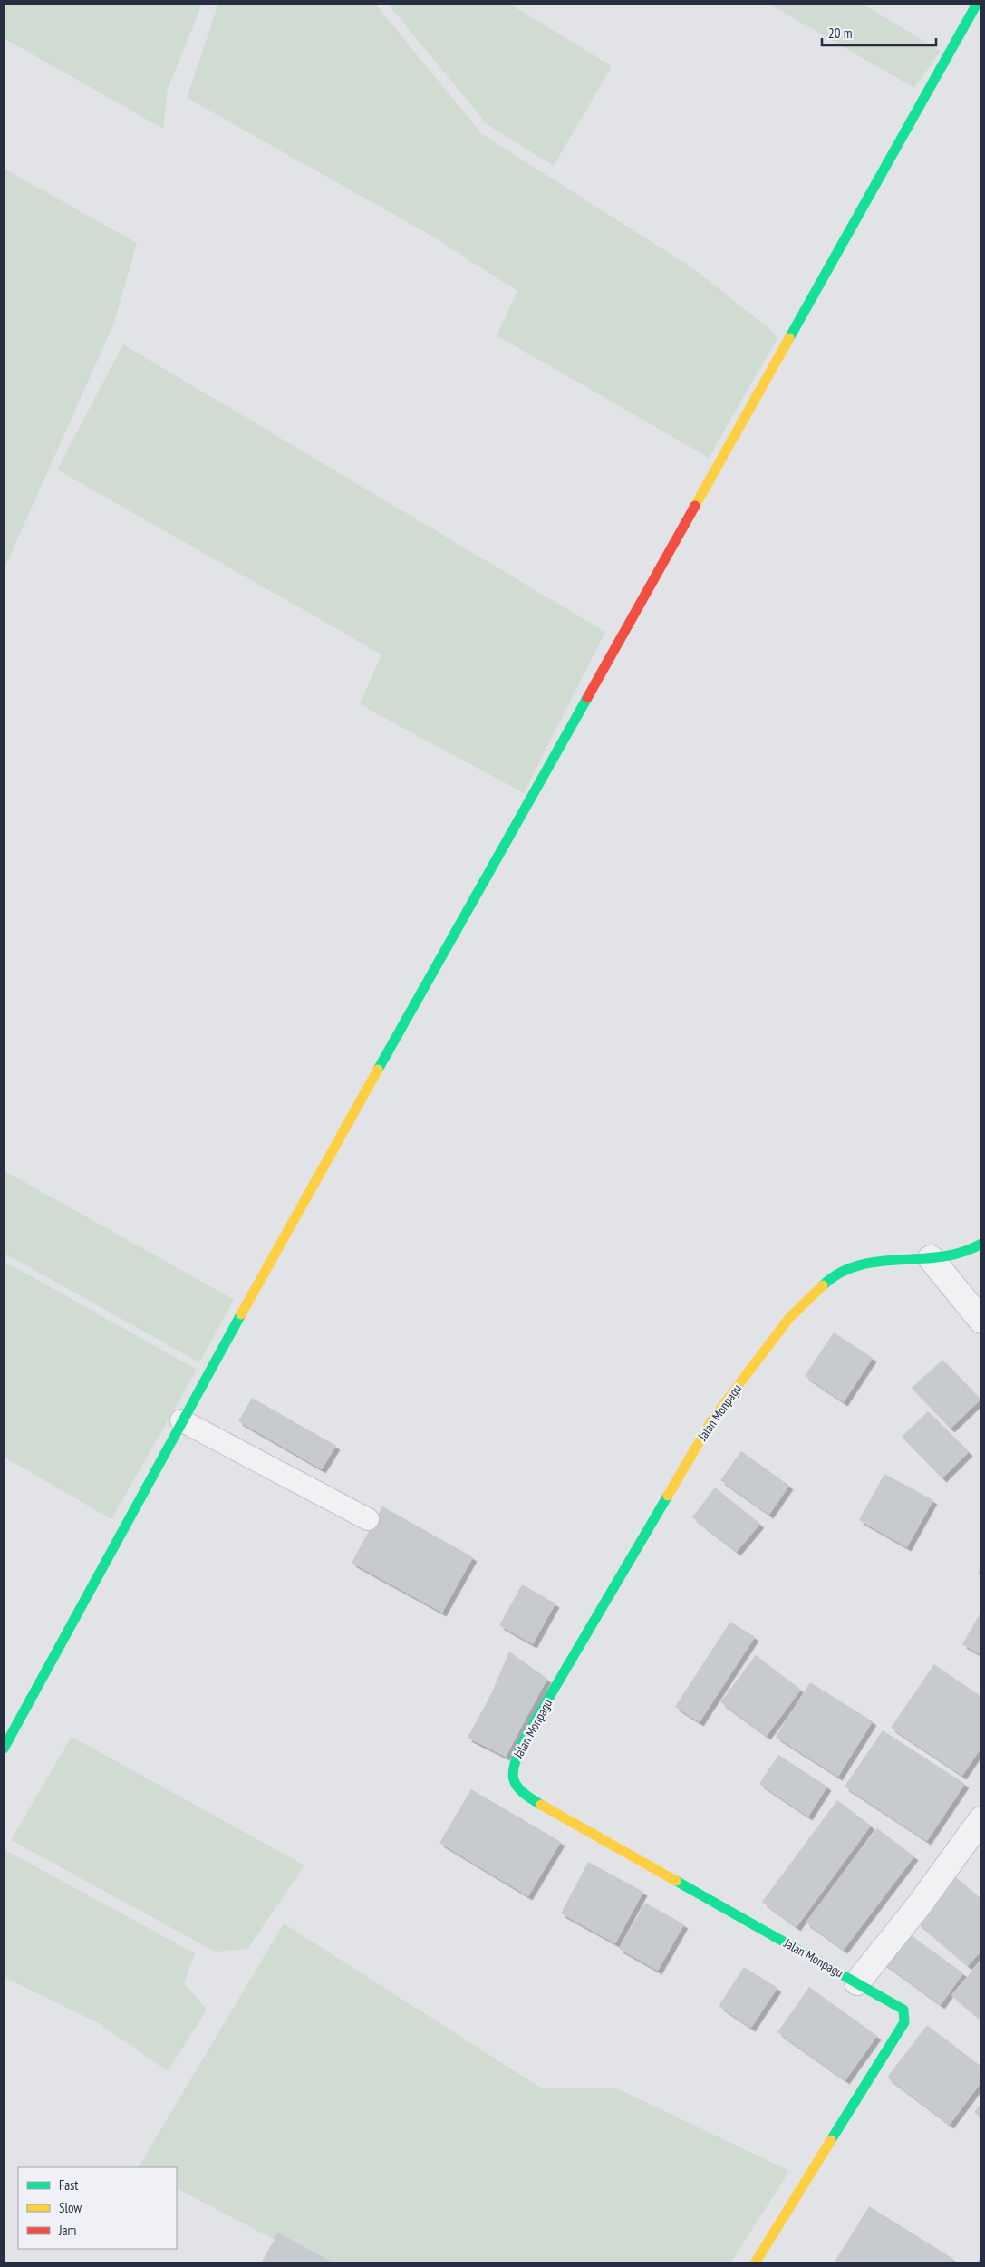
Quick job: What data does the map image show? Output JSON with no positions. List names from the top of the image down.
{
  "streets": {
    "street": ["Jalan Monpagu"]
  },
  "legend": ["Fast", "Slow", "Jam"],
  "scale_bar": "20 m"
}
